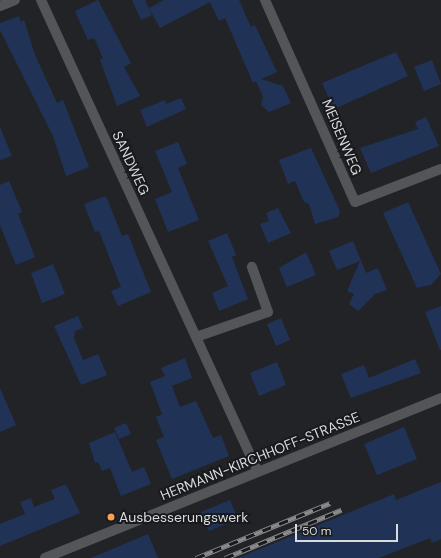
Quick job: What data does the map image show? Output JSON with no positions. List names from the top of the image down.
{
  "streets": {
    "street": ["MEISENWEG", "SANDWEG", "HERMANN-KIRCHHOFF-STRASSE"]
  },
  "crossings": [
    ["SANDWEG", "HERMANN-KIRCHHOFF-STRASSE"]
  ],
  "places": ["Ausbesserungswerk"],
  "scale_bar": "50 m"
}
